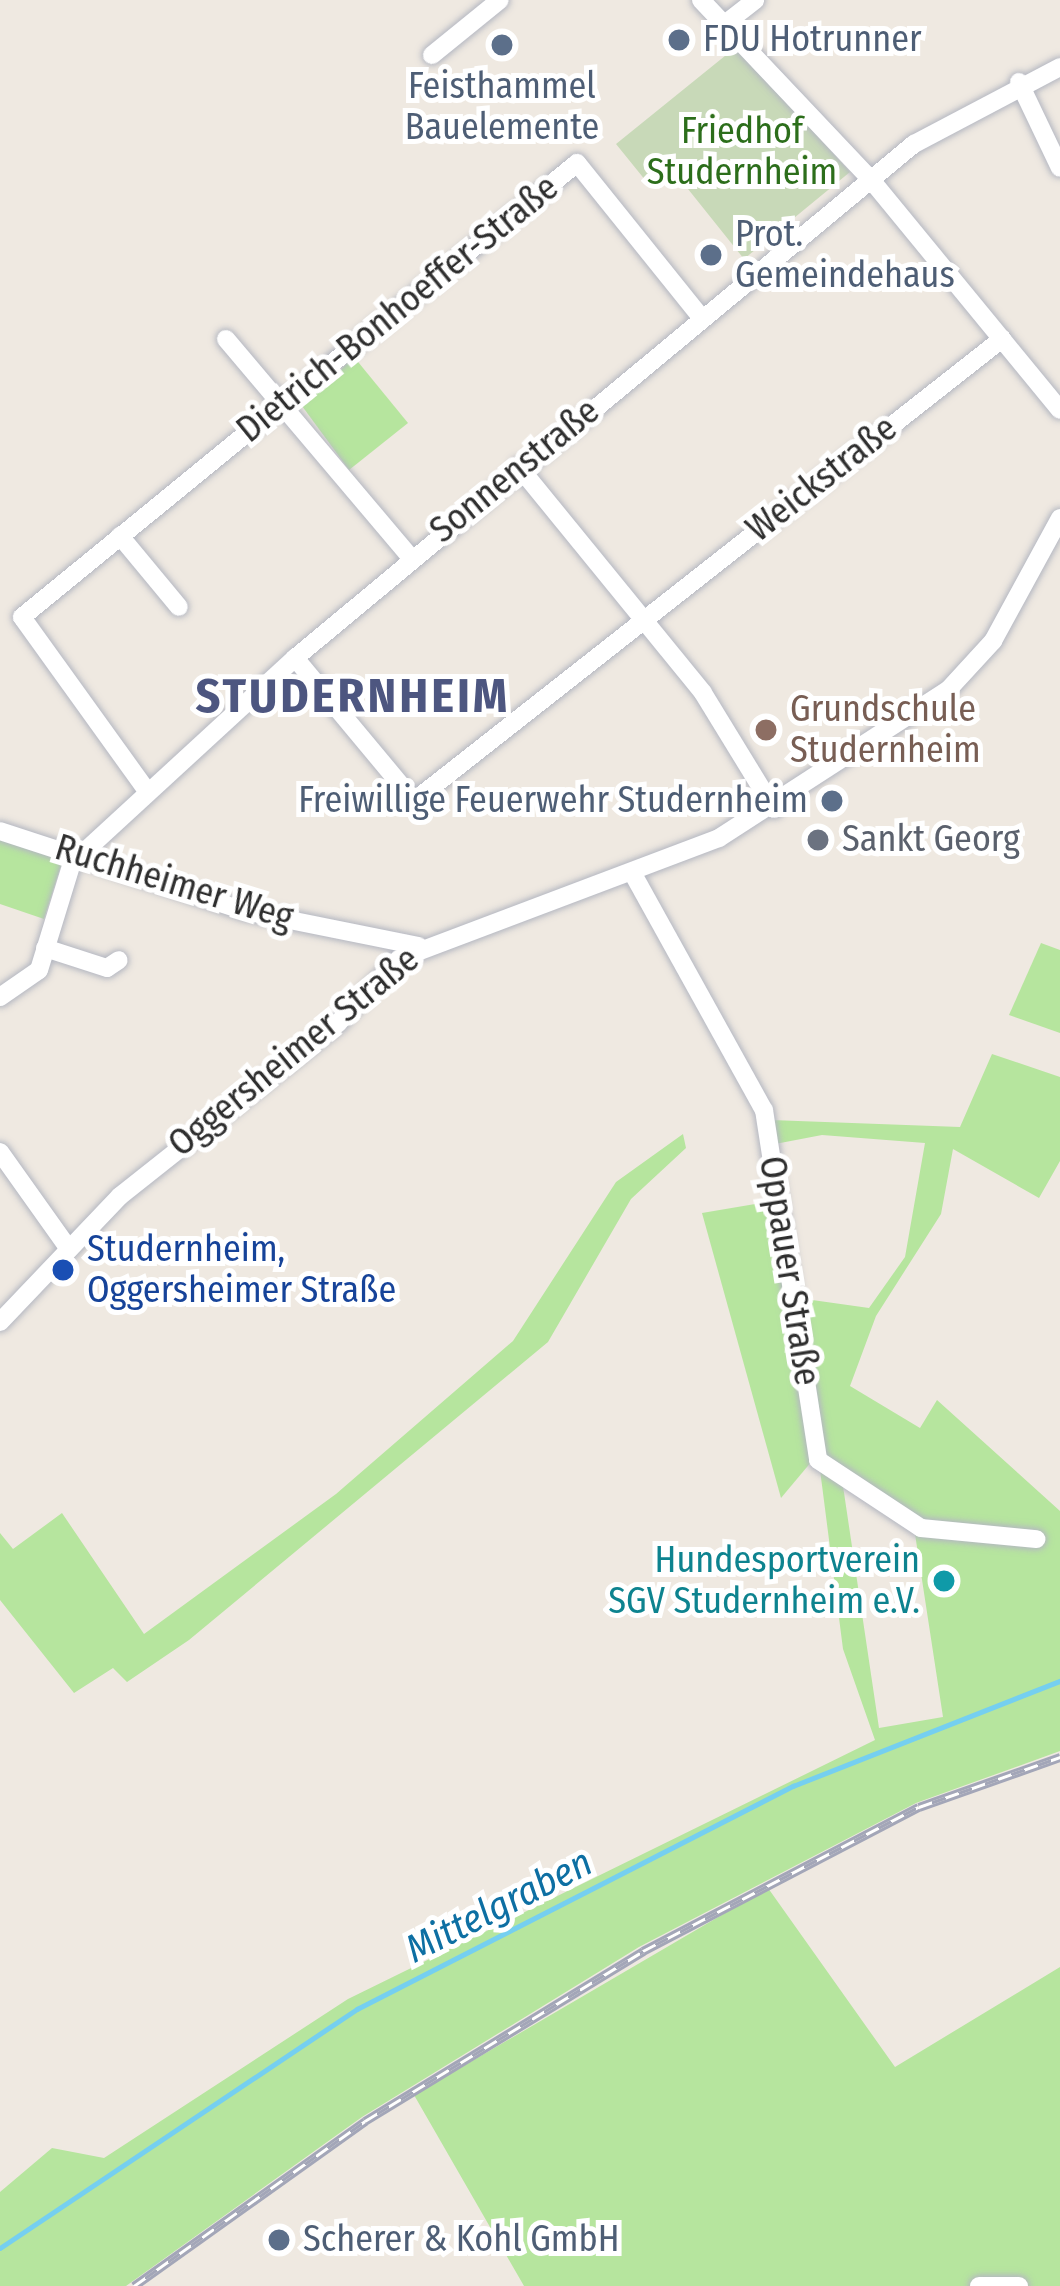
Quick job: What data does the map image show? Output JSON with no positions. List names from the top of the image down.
{
  "streets": {
    "street": [
      "Dietrich-Bonhoeffer-Straße",
      "Sonnenstraße",
      "Weickstraße",
      "Ruchheimer Weg",
      "Oggersheimer Straße",
      "Oppauer Straße"
    ]
  },
  "crossings": [
    ["Dietrich-Bonhoeffer-Straße", "Sonnenstraße"],
    ["Sonnenstraße", "Weickstraße"],
    ["Sonnenstraße", "Ruchheimer Weg"],
    ["Ruchheimer Weg", "Oggersheimer Straße"],
    ["Oggersheimer Straße", "Oppauer Straße"]
  ],
  "districts": ["STUDERNHEIM"],
  "water": ["Mittelgraben"],
  "parks": ["Friedhof Studernheim"],
  "places": [
    "FDU Hotrunner",
    "Feisthammel Bauelemente",
    "Prot. Gemeindehaus",
    "Grundschule Studernheim",
    "Freiwillige Feuerwehr Studernheim",
    "Sankt Georg",
    "Studernheim, Oggersheimer Straße",
    "Hundesportverein SGV Studernheim e.V.",
    "Scherer & Kohl GmbH"
  ]
}
